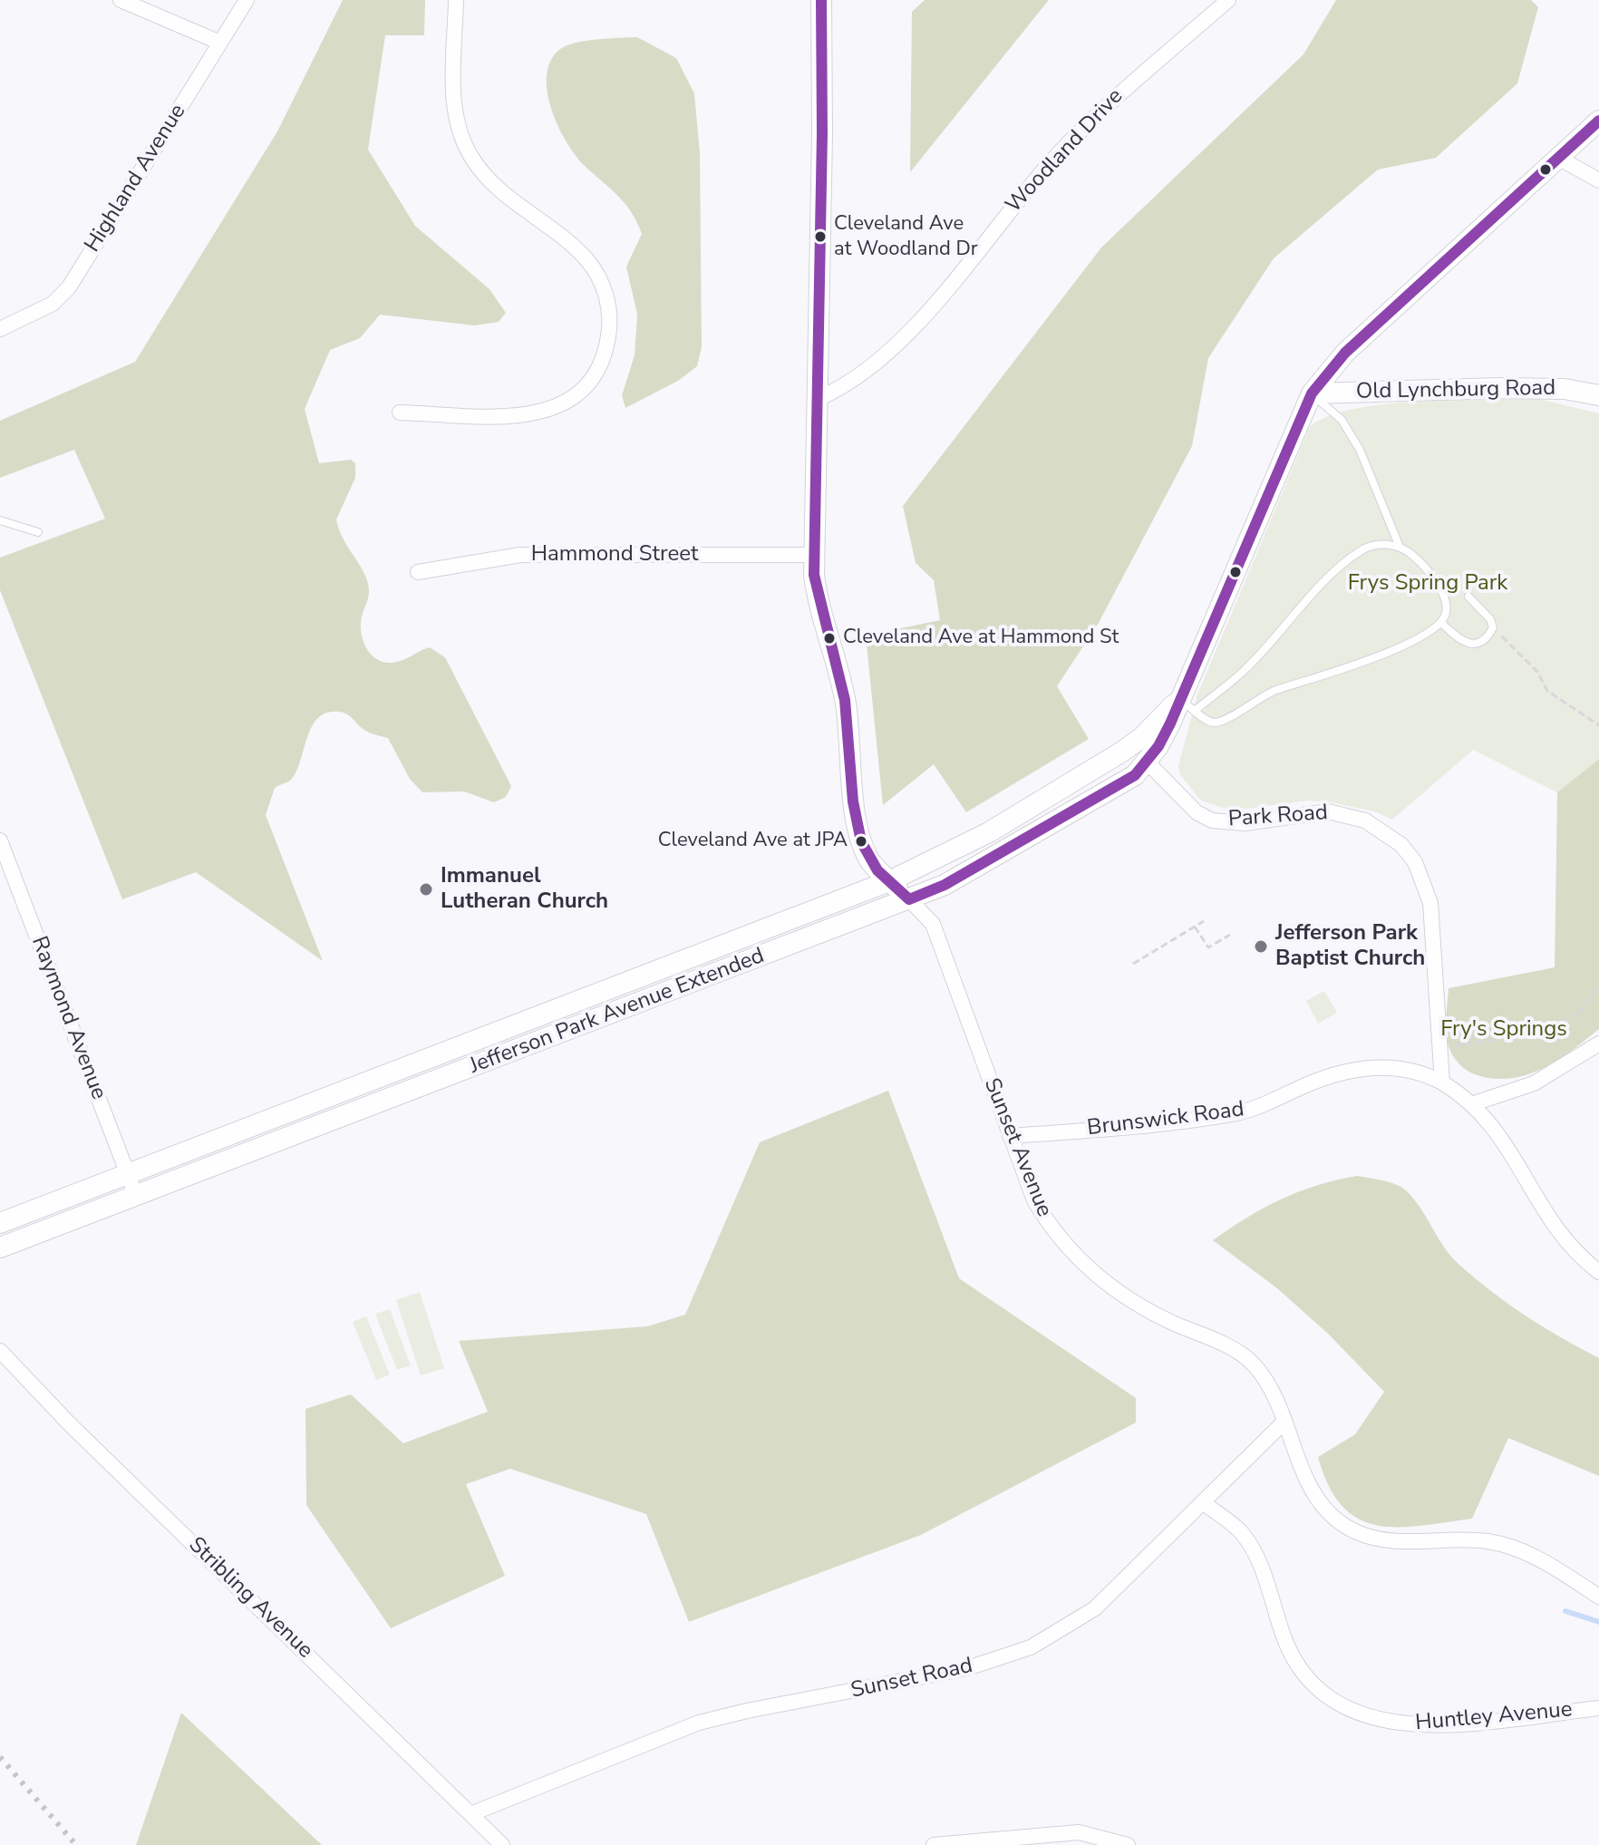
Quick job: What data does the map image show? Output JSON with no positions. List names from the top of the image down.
{
  "streets": {
    "street": [
      "Woodland Drive",
      "Highland Avenue",
      "Old Lynchburg Road",
      "Hammond Street",
      "Park Road",
      "Jefferson Park Avenue Extended",
      "Raymond Avenue",
      "Brunswick Road",
      "Sunset Avenue",
      "Stribling Avenue",
      "Sunset Road",
      "Huntley Avenue"
    ]
  },
  "crossings": [
    ["Old Lynchburg Road", "Jefferson Park Avenue Extended"],
    ["Park Road", "Jefferson Park Avenue Extended"],
    ["Park Road", "Brunswick Road"],
    ["Jefferson Park Avenue Extended", "Raymond Avenue"],
    ["Jefferson Park Avenue Extended", "Sunset Avenue"],
    ["Brunswick Road", "Sunset Avenue"],
    ["Sunset Avenue", "Sunset Road"],
    ["Stribling Avenue", "Sunset Road"],
    ["Sunset Road", "Huntley Avenue"]
  ],
  "parks": ["Frys Spring Park", "Fry's Springs"],
  "places": [
    "Cleveland Ave at Woodland Dr",
    "Cleveland Ave at Hammond St",
    "Cleveland Ave at JPA",
    "Immanuel Lutheran Church",
    "Jefferson Park Baptist Church"
  ]
}
